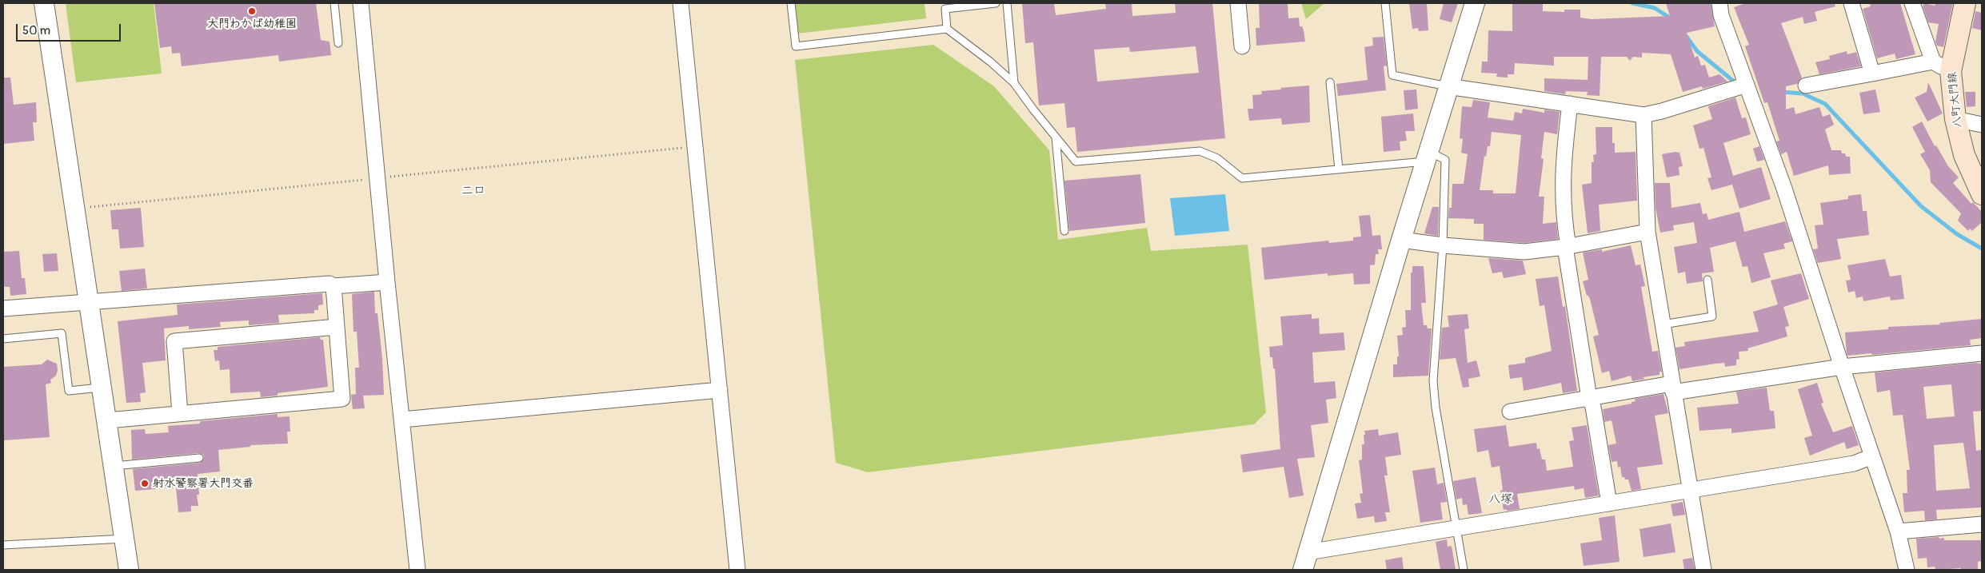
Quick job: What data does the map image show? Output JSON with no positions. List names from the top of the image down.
{
  "streets": {
    "main road": ["八町大門線"]
  },
  "districts": ["二口", "八塚"],
  "places": ["大門わかば幼稚園", "射水警察署大門交番"],
  "scale_bar": "50 m"
}
